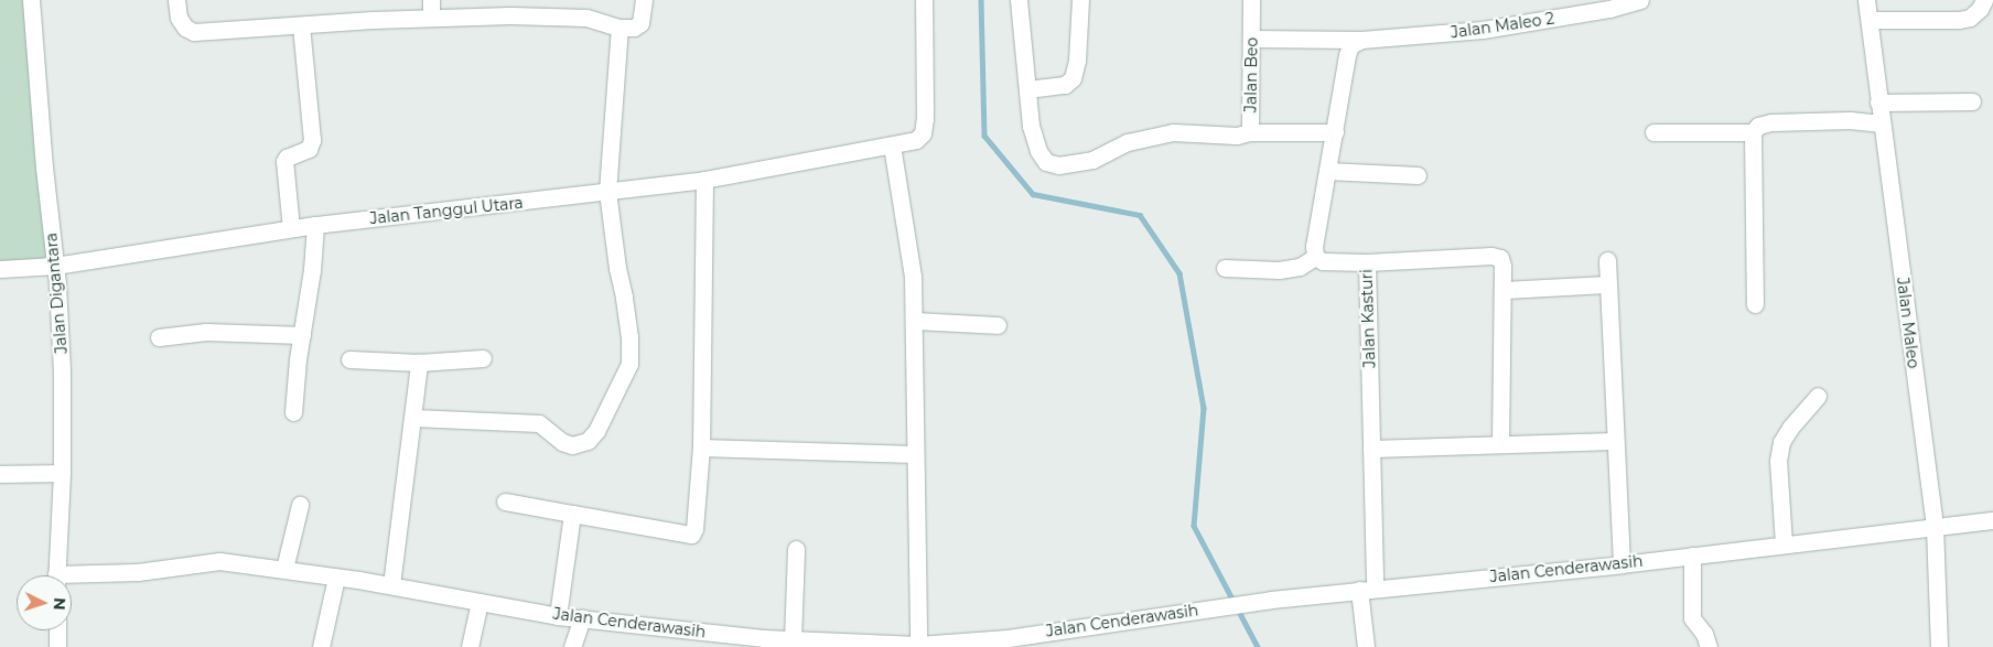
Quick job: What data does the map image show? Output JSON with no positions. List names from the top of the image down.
{
  "streets": {
    "street": [
      "Jalan Maleo 2",
      "Jalan Beo",
      "Jalan Tanggul Utara",
      "Jalan Digantara",
      "Jalan Kasturi",
      "Jalan Maleo",
      "Jalan Cenderawasih"
    ]
  },
  "crossings": [
    ["Jalan Maleo 2", "Jalan Beo"],
    ["Jalan Tanggul Utara", "Jalan Digantara"],
    ["Jalan Kasturi", "Jalan Cenderawasih"],
    ["Jalan Maleo", "Jalan Cenderawasih"]
  ],
  "north": "right"
}
